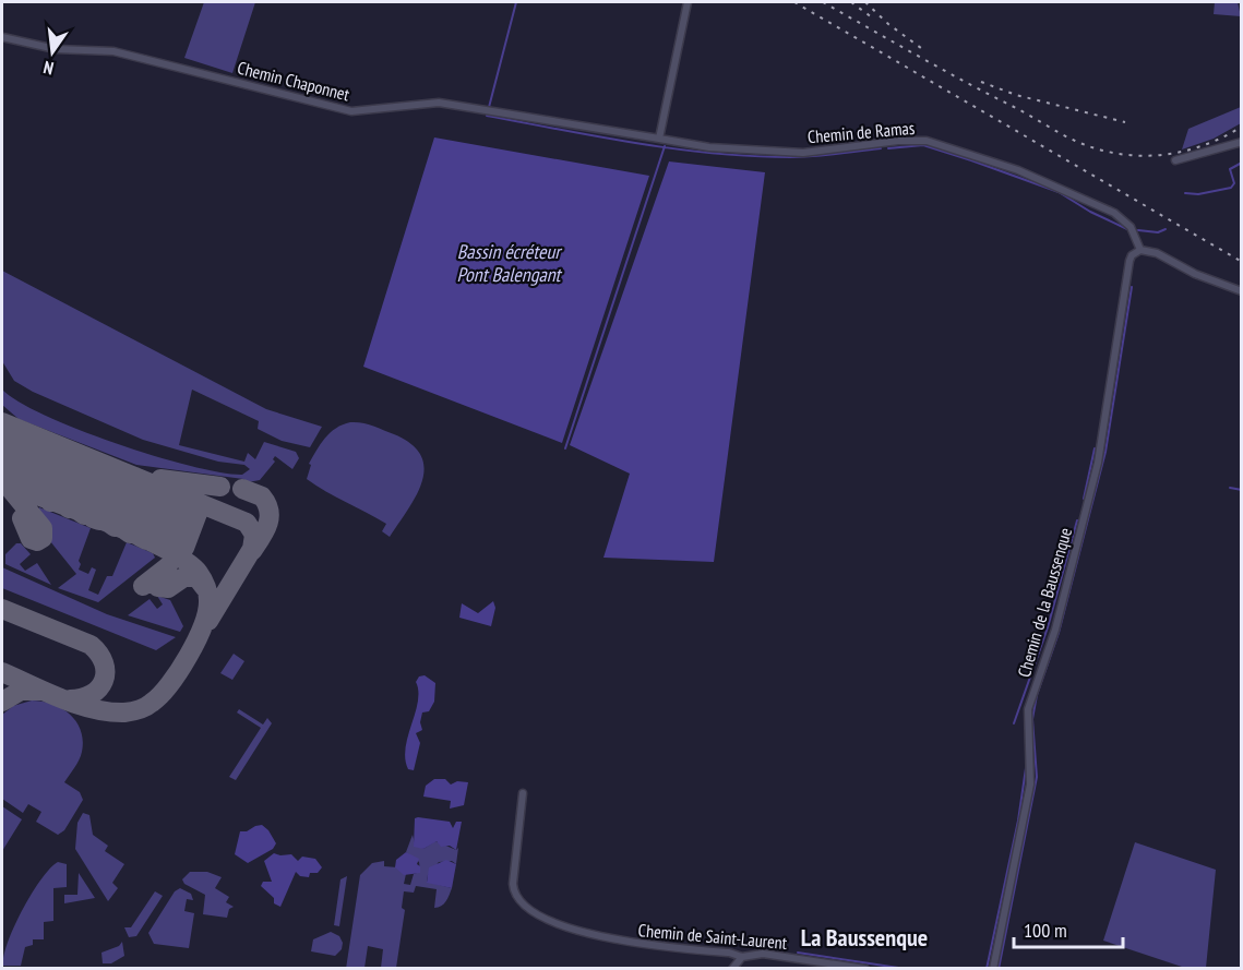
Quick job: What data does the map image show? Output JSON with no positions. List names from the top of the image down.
{
  "streets": {
    "street": [
      "Chemin Chaponnet",
      "Chemin de Ramas",
      "Chemin de la Baussenque",
      "Chemin de Saint-Laurent"
    ]
  },
  "crossings": [
    ["Chemin Chaponnet", "Chemin de Ramas"],
    ["Chemin de Ramas", "Chemin de la Baussenque"]
  ],
  "districts": ["La Baussenque"],
  "water": ["Bassin écréteur Pont Balengant"],
  "scale_bar": "100 m",
  "north": "bottom"
}
